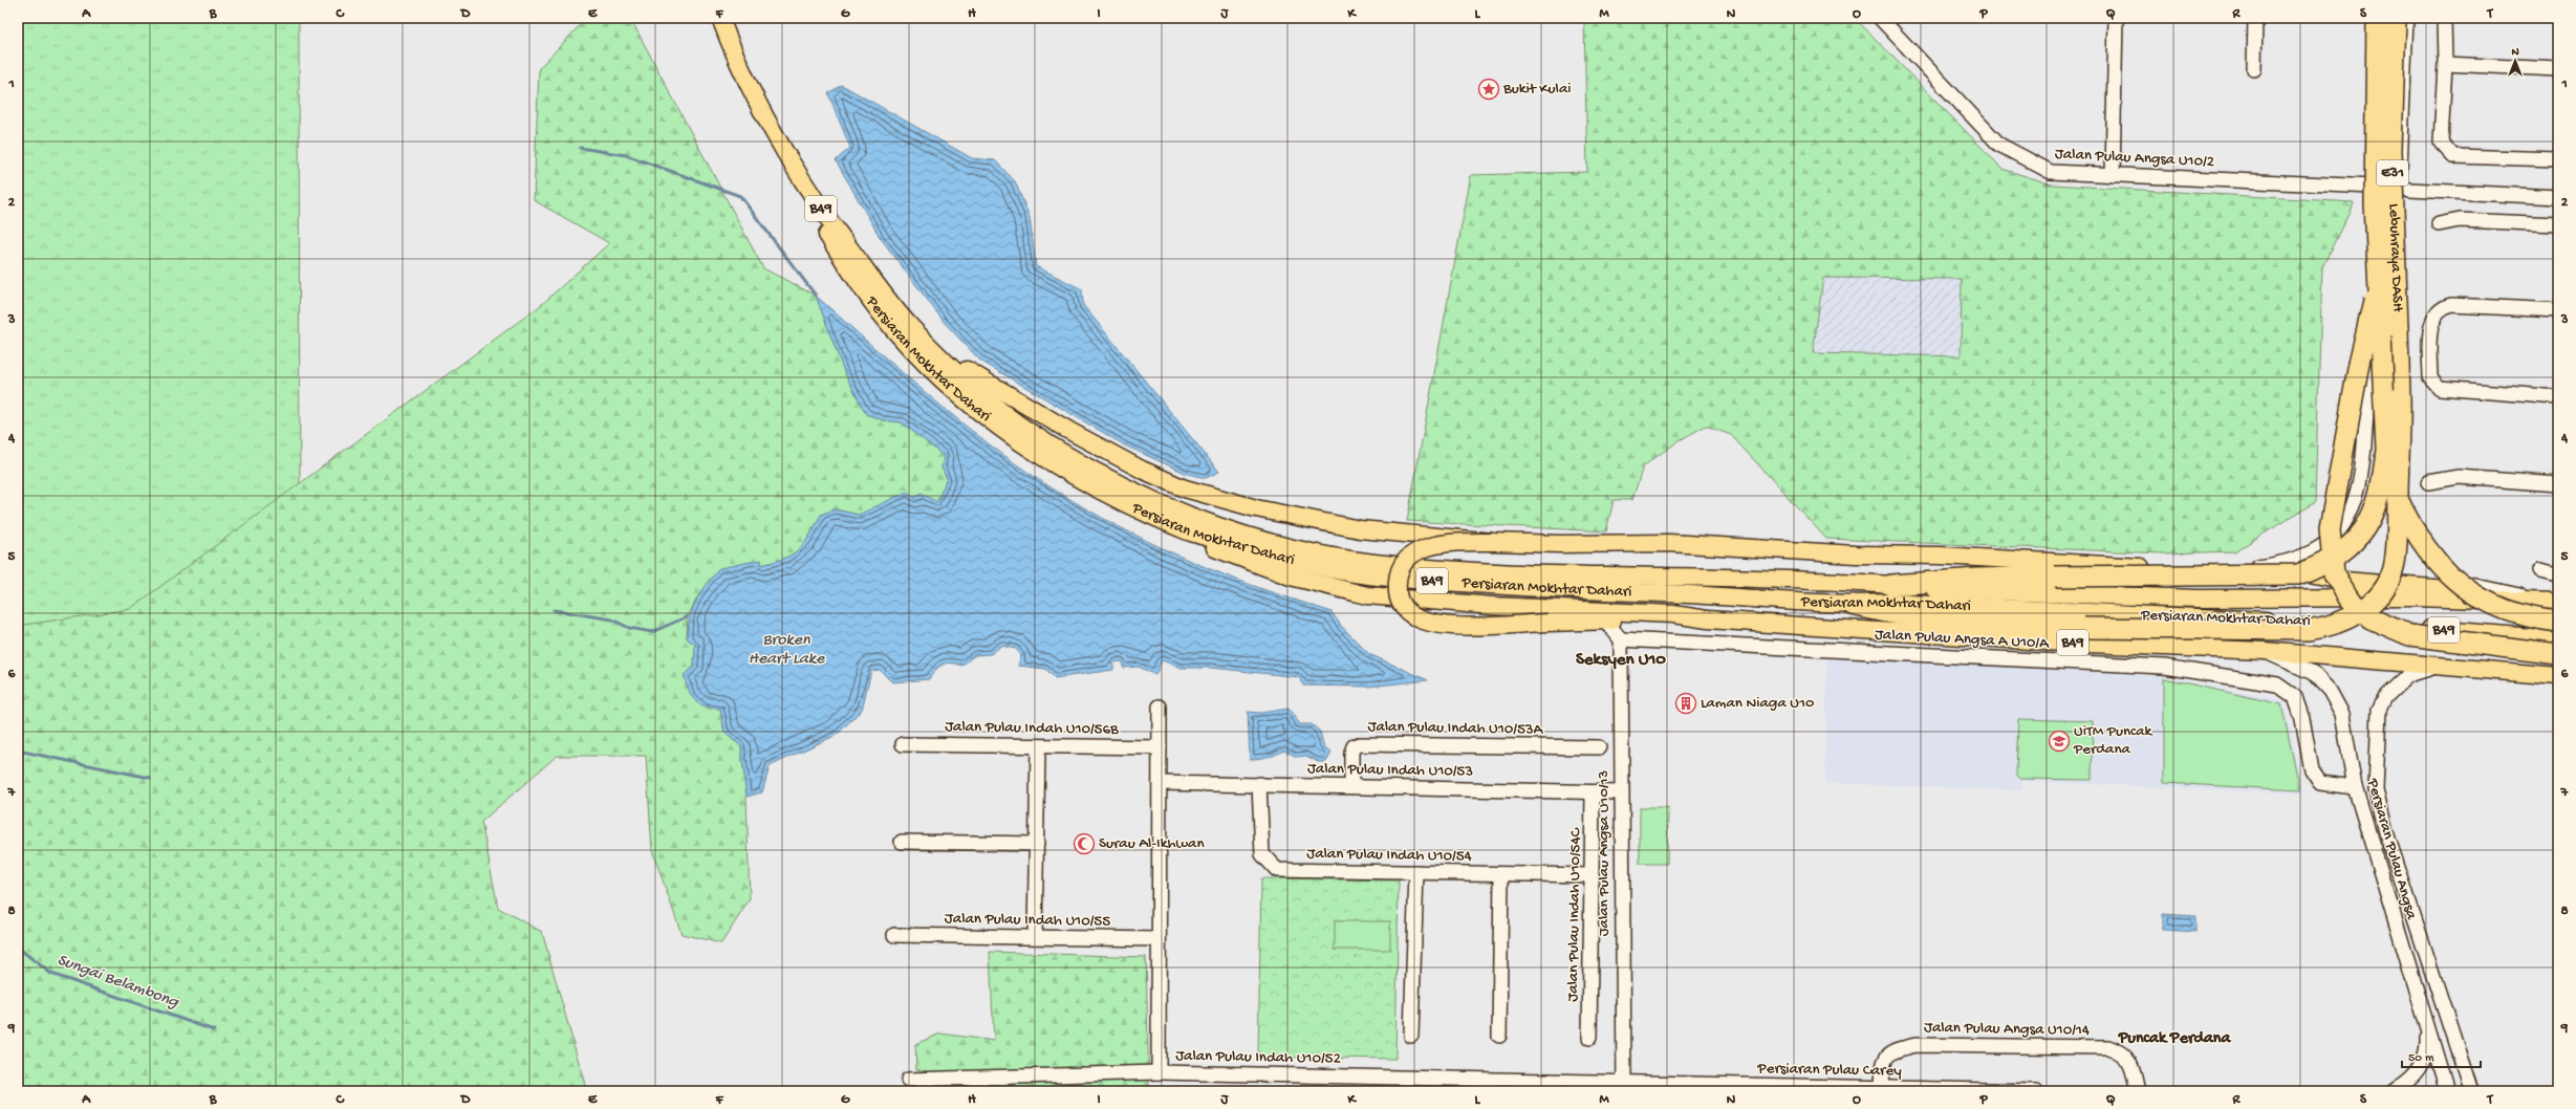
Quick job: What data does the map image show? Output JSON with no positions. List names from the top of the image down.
{
  "streets": {
    "highway": ["E31", "Lebuhraya DASH"],
    "main road": ["B49", "Persiaran Mokhtar Dahari"],
    "street": [
      "Jalan Pulau Angsa U10/2",
      "Jalan Pulau Angsa A U10/A",
      "Jalan Pulau Indah U10/56B",
      "Jalan Pulau Indah U10/53A",
      "Jalan Pulau Indah U10/53",
      "Persiaran Pulau Angsa",
      "Jalan Pulau Angsa U10/13",
      "Jalan Pulau Indah U10/54",
      "Jalan Pulau Indah U10/54C",
      "Jalan Pulau Indah U10/55",
      "Jalan Pulau Angsa U10/14",
      "Jalan Pulau Indah U10/52",
      "Persiaran Pulau Carey"
    ]
  },
  "crossings": [
    ["B49", "Persiaran Mokhtar Dahari"],
    ["B49", "Persiaran Pulau Angsa"],
    ["Lebuhraya DASH", "Persiaran Mokhtar Dahari"],
    ["Jalan Pulau Angsa A U10/A", "Persiaran Pulau Angsa"],
    ["Jalan Pulau Angsa A U10/A", "Jalan Pulau Angsa U10/13"],
    ["Jalan Pulau Indah U10/56B", "Jalan Pulau Indah U10/52"],
    ["Jalan Pulau Indah U10/53A", "Jalan Pulau Indah U10/53"],
    ["Jalan Pulau Indah U10/53", "Jalan Pulau Angsa U10/13"],
    ["Jalan Pulau Indah U10/53", "Jalan Pulau Indah U10/54"],
    ["Jalan Pulau Indah U10/53", "Jalan Pulau Indah U10/54C"],
    ["Jalan Pulau Indah U10/53", "Jalan Pulau Indah U10/52"],
    ["Jalan Pulau Angsa U10/13", "Jalan Pulau Indah U10/52"],
    ["Jalan Pulau Angsa U10/13", "Persiaran Pulau Carey"],
    ["Jalan Pulau Indah U10/54", "Jalan Pulau Indah U10/54C"],
    ["Jalan Pulau Indah U10/55", "Jalan Pulau Indah U10/52"],
    ["Jalan Pulau Angsa U10/14", "Persiaran Pulau Carey"],
    ["Jalan Pulau Indah U10/52", "Persiaran Pulau Carey"]
  ],
  "districts": ["Seksyen U10", "Puncak Perdana"],
  "water": ["Broken Heart Lake", "Sungai Belambong"],
  "places": {
    "place": ["Bukit Kulai"],
    "building": ["Laman Niaga U10"],
    "school or university": ["UiTM Puncak Perdana"],
    "mosque": ["Surau Al-Ikhwan"]
  },
  "scale_bar": "50 m",
  "north": "top",
  "grid": {
    "columns": [
      "A",
      "B",
      "C",
      "D",
      "E",
      "F",
      "G",
      "H",
      "I",
      "J",
      "K",
      "L",
      "M",
      "N",
      "O",
      "P",
      "Q",
      "R",
      "S",
      "T"
    ],
    "rows": [
      "1",
      "2",
      "3",
      "4",
      "5",
      "6",
      "7",
      "8",
      "9"
    ]
  }
}
